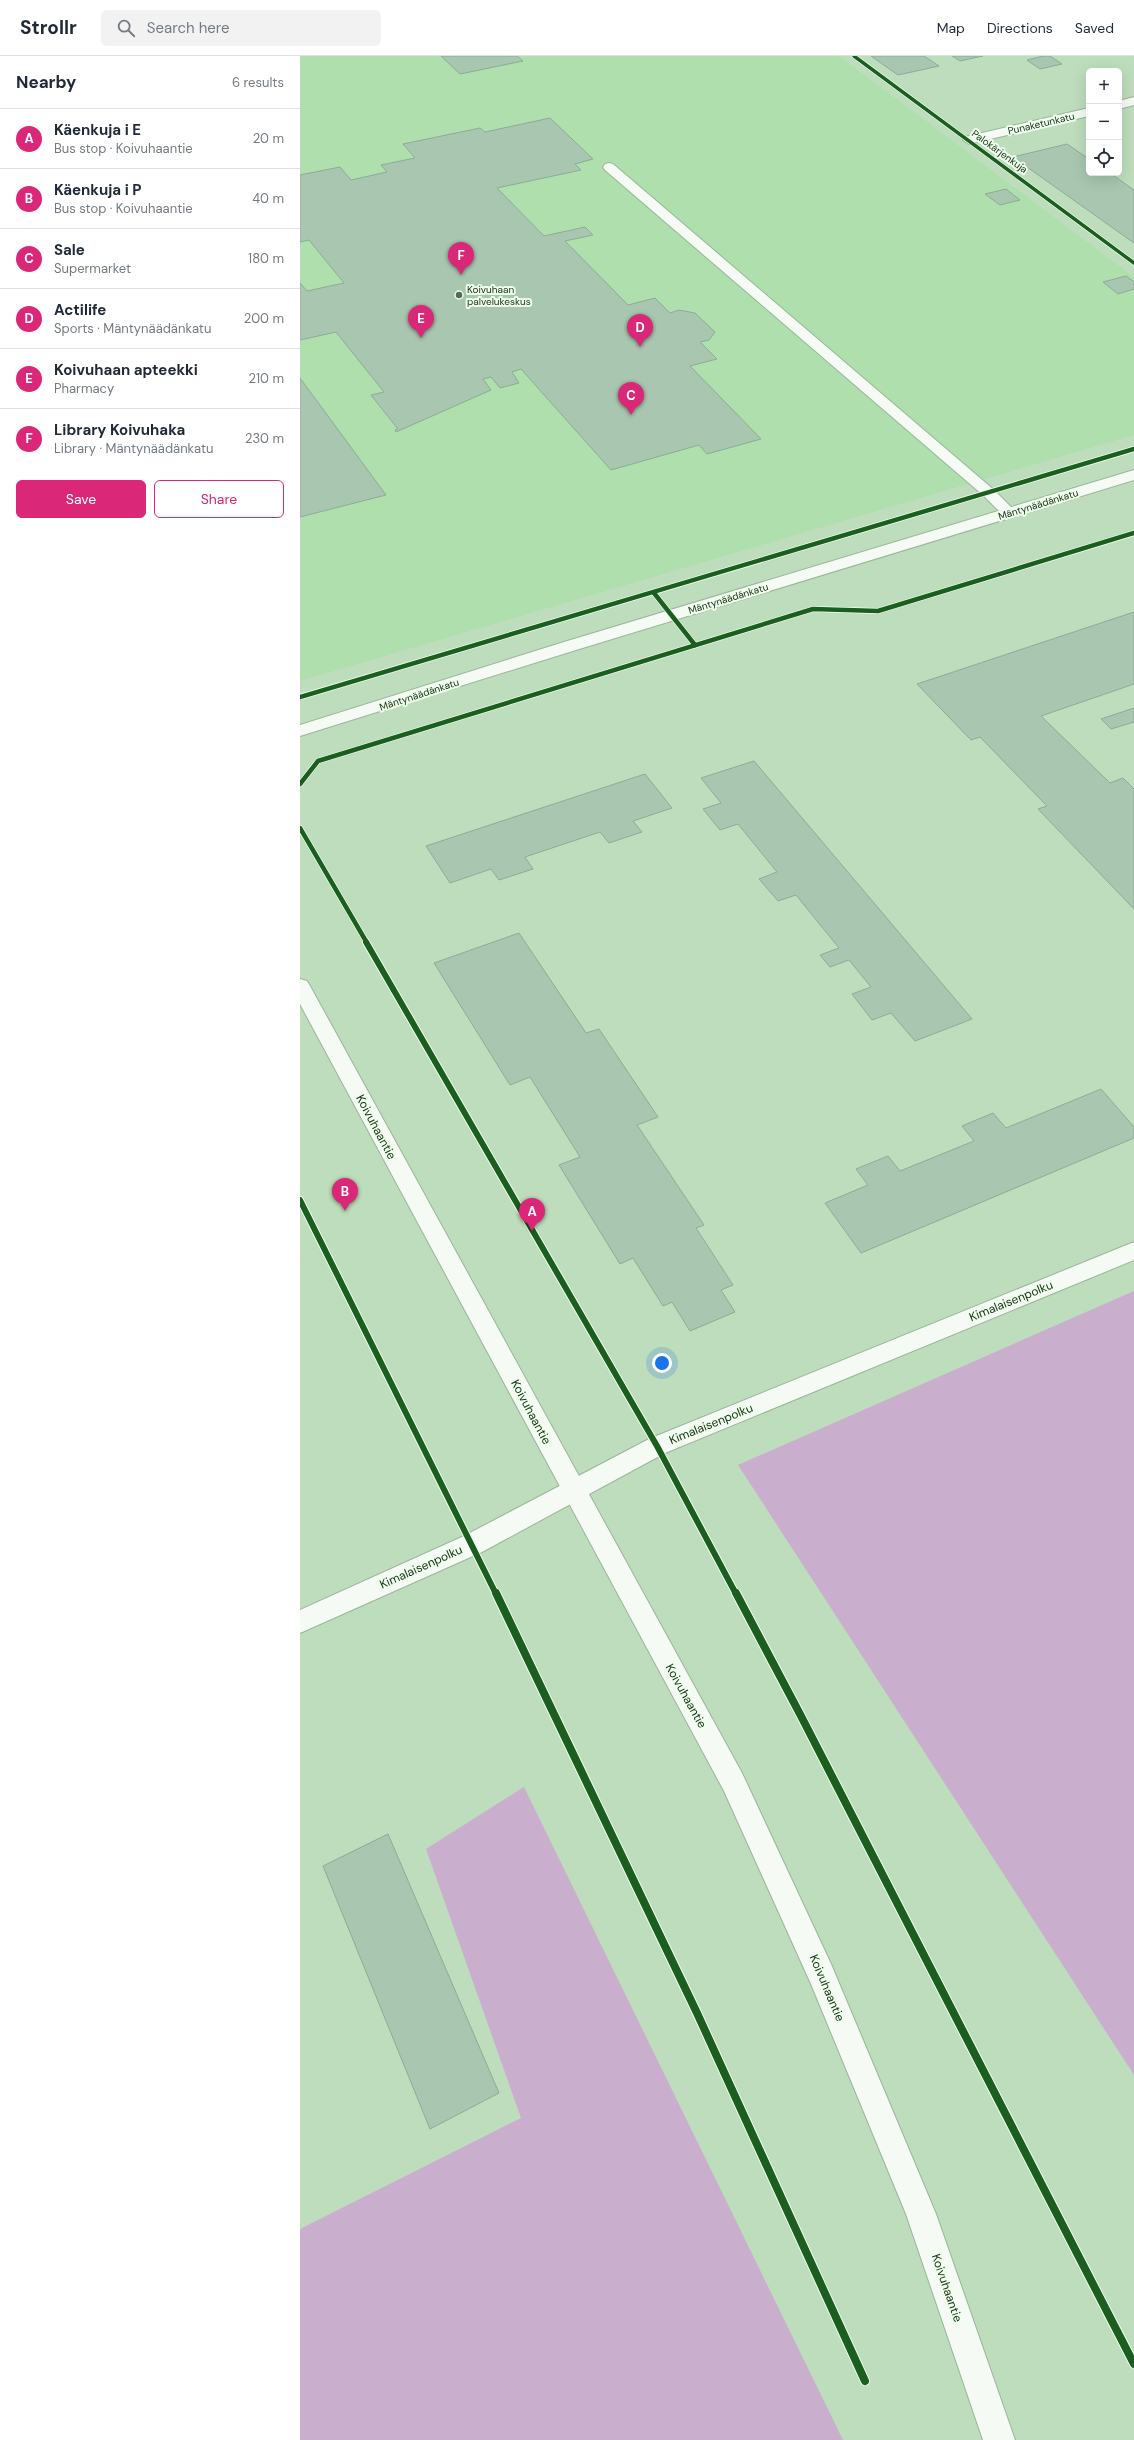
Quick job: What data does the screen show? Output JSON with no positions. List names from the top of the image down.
{
  "streets": {
    "street": [
      "Punaketunkatu",
      "Mäntynäädänkatu",
      "Koivuhaantie",
      "Kimalaisenpolku"
    ],
    "cycle path": ["Palokärjenkuja"]
  },
  "crossings": [
    ["Koivuhaantie", "Kimalaisenpolku"]
  ],
  "places": ["Koivuhaan palvelukeskus"],
  "page": {
    "header": "Strollr",
    "search": "Search here",
    "nav": ["Map", "Directions", "Saved"],
    "heading": ["Nearby", "6 results"],
    "map_buttons": ["+", "−"],
    "list": [
      {
        "mark": "A",
        "name": "Käenkuja i E",
        "note": "Bus stop · Koivuhaantie",
        "value": "20 m"
      },
      {
        "mark": "B",
        "name": "Käenkuja i P",
        "note": "Bus stop · Koivuhaantie",
        "value": "40 m"
      },
      {
        "mark": "C",
        "name": "Sale",
        "note": "Supermarket",
        "value": "180 m"
      },
      {
        "mark": "D",
        "name": "Actilife",
        "note": "Sports · Mäntynäädänkatu",
        "value": "200 m"
      },
      {
        "mark": "E",
        "name": "Koivuhaan apteekki",
        "note": "Pharmacy",
        "value": "210 m"
      },
      {
        "mark": "F",
        "name": "Library Koivuhaka",
        "note": "Library · Mäntynäädänkatu",
        "value": "230 m"
      }
    ],
    "pins": [
      "F",
      "E",
      "D",
      "C",
      "B",
      "A"
    ],
    "buttons": ["Save", "Share"]
  }
}
